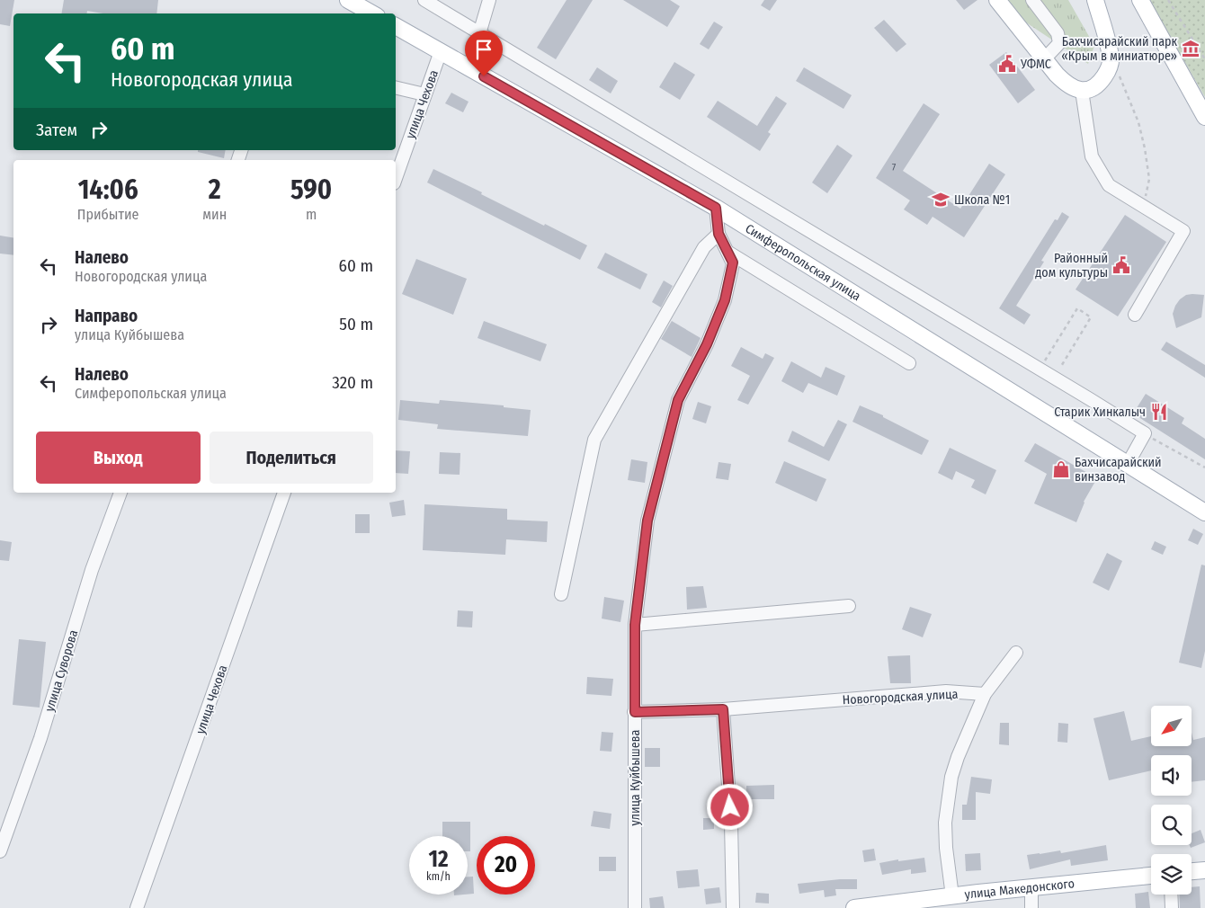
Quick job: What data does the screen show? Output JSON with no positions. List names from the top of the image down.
{
  "streets": {
    "main road": ["Симферопольская улица", "улица Македонского"],
    "street": [
      "улица Чехова",
      "улица Суворова",
      "Новогородская улица",
      "улица Куйбышева"
    ]
  },
  "crossings": [
    ["улица Чехова", "Симферопольская улица"],
    ["Симферопольская улица", "улица Куйбышева"],
    ["Новогородская улица", "улица Куйбышева"]
  ],
  "places": {
    "museum": ["Бахчисарайский парк «Крым в миниатюре»"],
    "public building": ["УФМС", "Районный дом культуры"],
    "school or university": ["Школа №1"],
    "restaurant": ["Старик Хинкалыч"],
    "shop": ["Бахчисарайский винзавод"]
  },
  "house_numbers": ["7"],
  "north": "bottom left",
  "page": {
    "turn": ["60 m", "Новогородская улица"],
    "then": "Затем",
    "eta": [
      "14:06",
      "Прибытие",
      "2",
      "мин",
      "590",
      "m"
    ],
    "list": [
      {
        "name": "Налево",
        "note": "Новогородская улица",
        "value": "60 m"
      },
      {
        "name": "Направо",
        "note": "улица Куйбышева",
        "value": "50 m"
      },
      {
        "name": "Налево",
        "note": "Симферопольская улица",
        "value": "320 m"
      }
    ],
    "buttons": ["Выход", "Поделиться"],
    "speed": "12 km/h",
    "limit": "20"
  }
}
